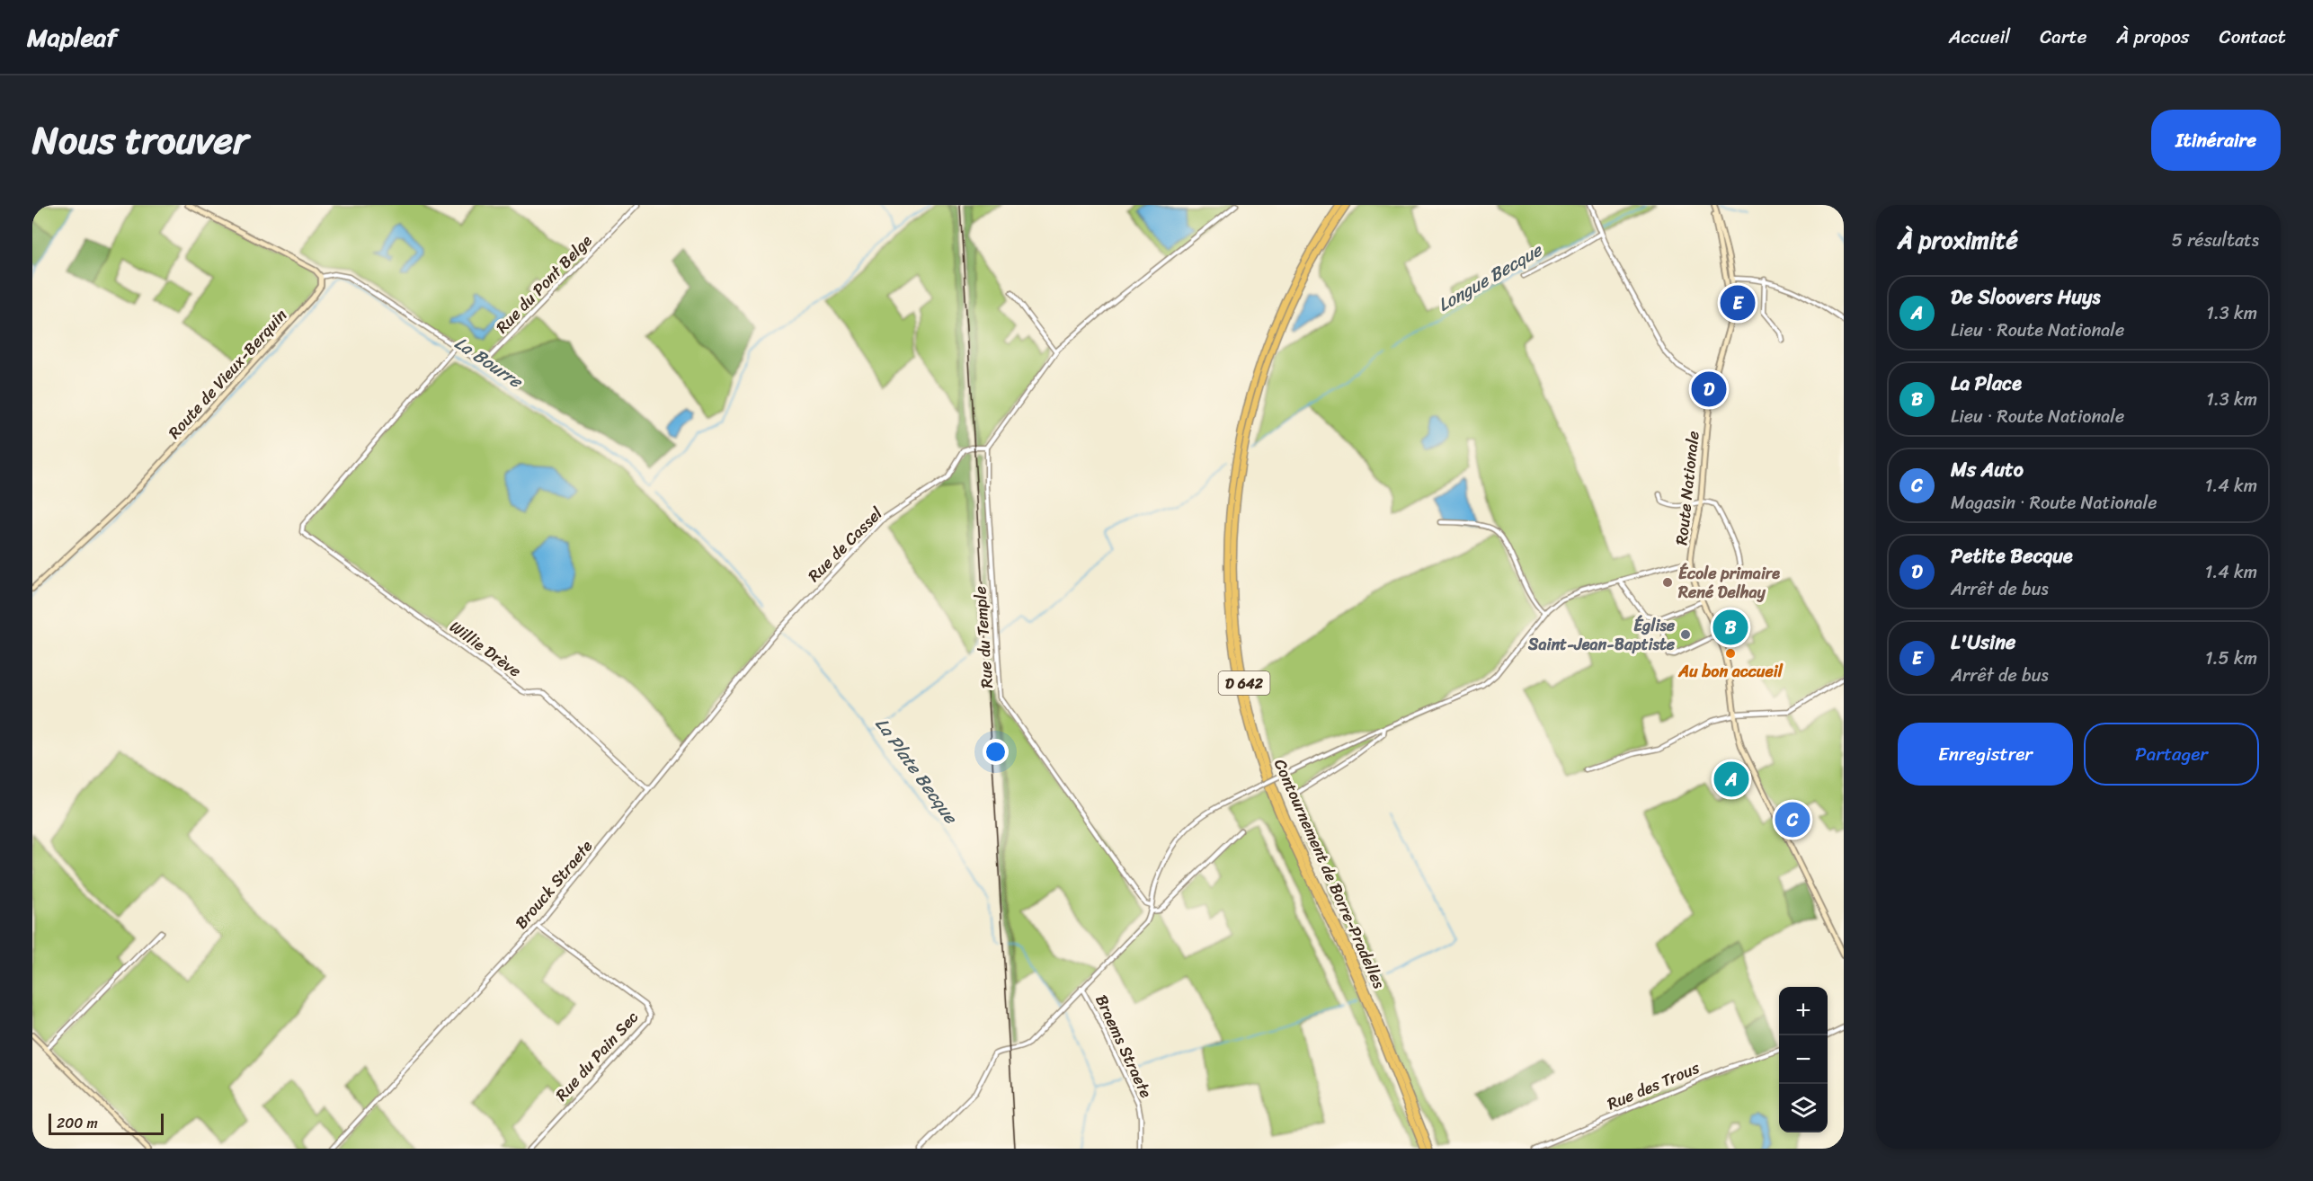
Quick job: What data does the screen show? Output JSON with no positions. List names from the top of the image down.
{
  "streets": {
    "highway": ["D 642", "Contournement de Borre-Pradelles"],
    "street": [
      "Rue du Pont Belge",
      "Route de Vieux-Berquin",
      "Route Nationale",
      "Rue de Cassel",
      "Rue du Temple",
      "Willie Drève",
      "Brouck Straete",
      "Braems Straete",
      "Rue du Pain Sec",
      "Rue des Trous"
    ]
  },
  "crossings": [
    ["Rue du Pont Belge", "Route de Vieux-Berquin"],
    ["Rue du Pont Belge", "Willie Drève"],
    ["Rue de Cassel", "Rue du Temple"],
    ["Rue de Cassel", "Brouck Straete"],
    ["Willie Drève", "Brouck Straete"],
    ["Brouck Straete", "Rue du Pain Sec"]
  ],
  "water": ["Longue Becque", "La Bourre", "La Plate Becque"],
  "places": ["École primaire René Delhay", "Église Saint-Jean-Baptiste", "Au bon accueil"],
  "scale_bar": "200 m",
  "page": {
    "header": "Mapleaf",
    "nav": [
      "Accueil",
      "Carte",
      "À propos",
      "Contact"
    ],
    "title": "Nous trouver",
    "buttons": [
      "Itinéraire",
      ["Enregistrer", "Partager"]
    ],
    "heading": ["À proximité", "5 résultats"],
    "list": [
      {
        "mark": "A",
        "name": "De Sloovers Huys",
        "note": "Lieu · Route Nationale",
        "value": "1.3 km"
      },
      {
        "mark": "B",
        "name": "La Place",
        "note": "Lieu · Route Nationale",
        "value": "1.3 km"
      },
      {
        "mark": "C",
        "name": "Ms Auto",
        "note": "Magasin · Route Nationale",
        "value": "1.4 km"
      },
      {
        "mark": "D",
        "name": "Petite Becque",
        "note": "Arrêt de bus",
        "value": "1.4 km"
      },
      {
        "mark": "E",
        "name": "L'Usine",
        "note": "Arrêt de bus",
        "value": "1.5 km"
      }
    ],
    "pins": [
      "E",
      "D",
      "B",
      "A",
      "C"
    ],
    "map_buttons": ["+", "−"],
    "scale": "200 m"
  }
}
